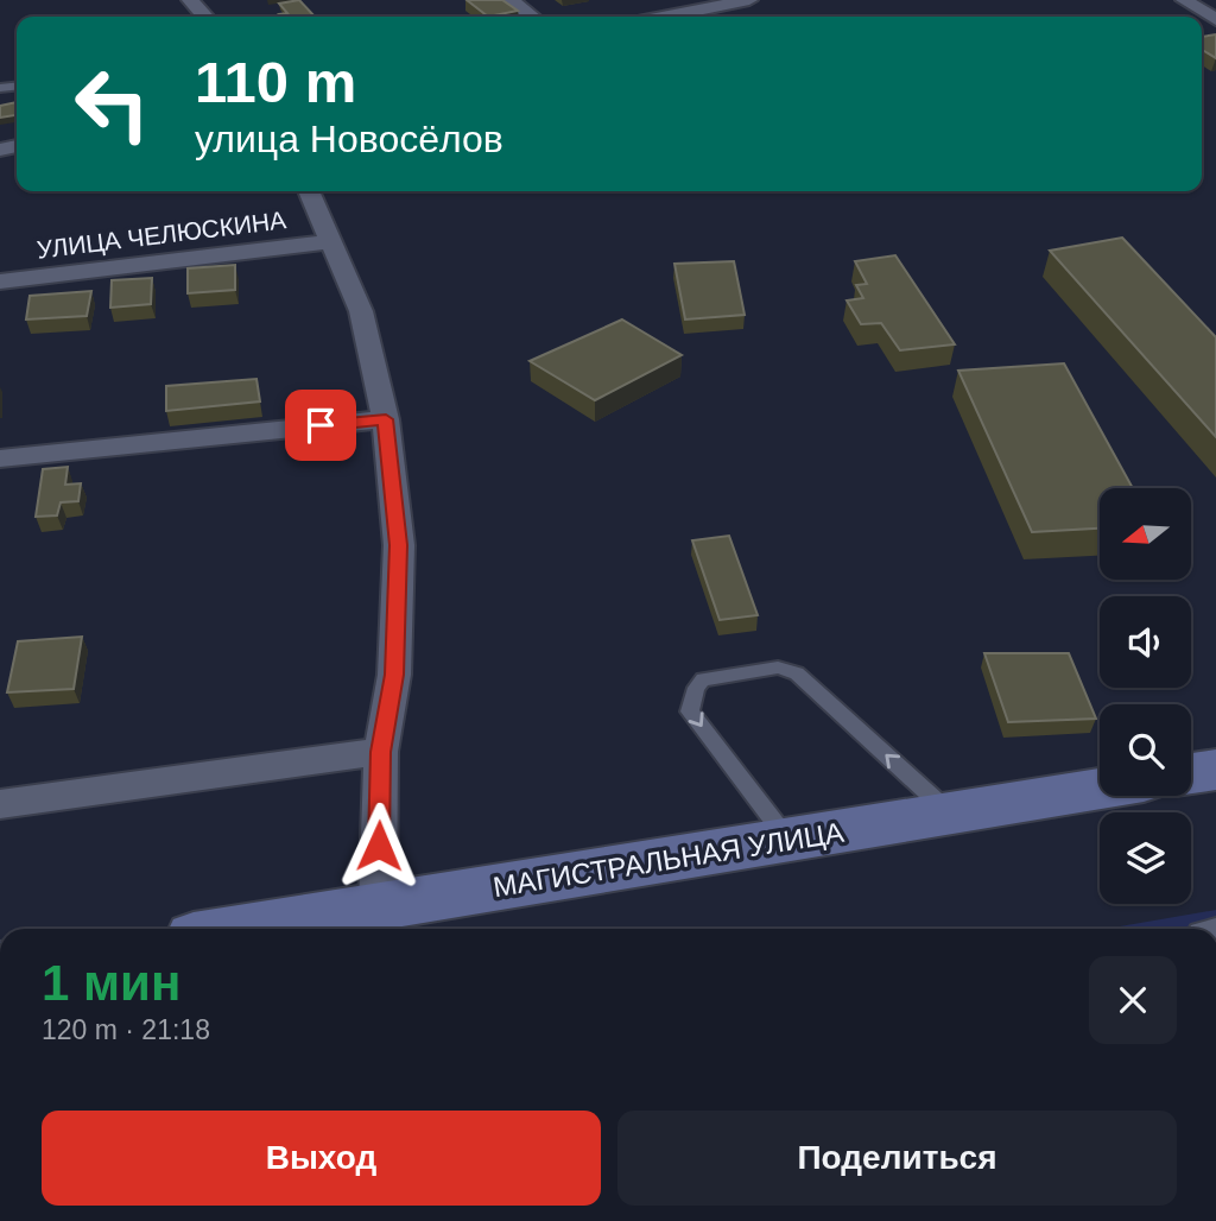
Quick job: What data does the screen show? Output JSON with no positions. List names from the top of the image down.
{
  "streets": {
    "main road": ["МАГИСТРАЛЬНАЯ УЛИЦА"],
    "street": ["УЛИЦА ЧЕЛЮСКИНА"]
  },
  "north": "left",
  "page": {
    "turn": ["110 m", "улица Новосёлов"],
    "heading": ["1 мин", "120 m · 21:18"],
    "buttons": ["Выход", "Поделиться"]
  }
}
